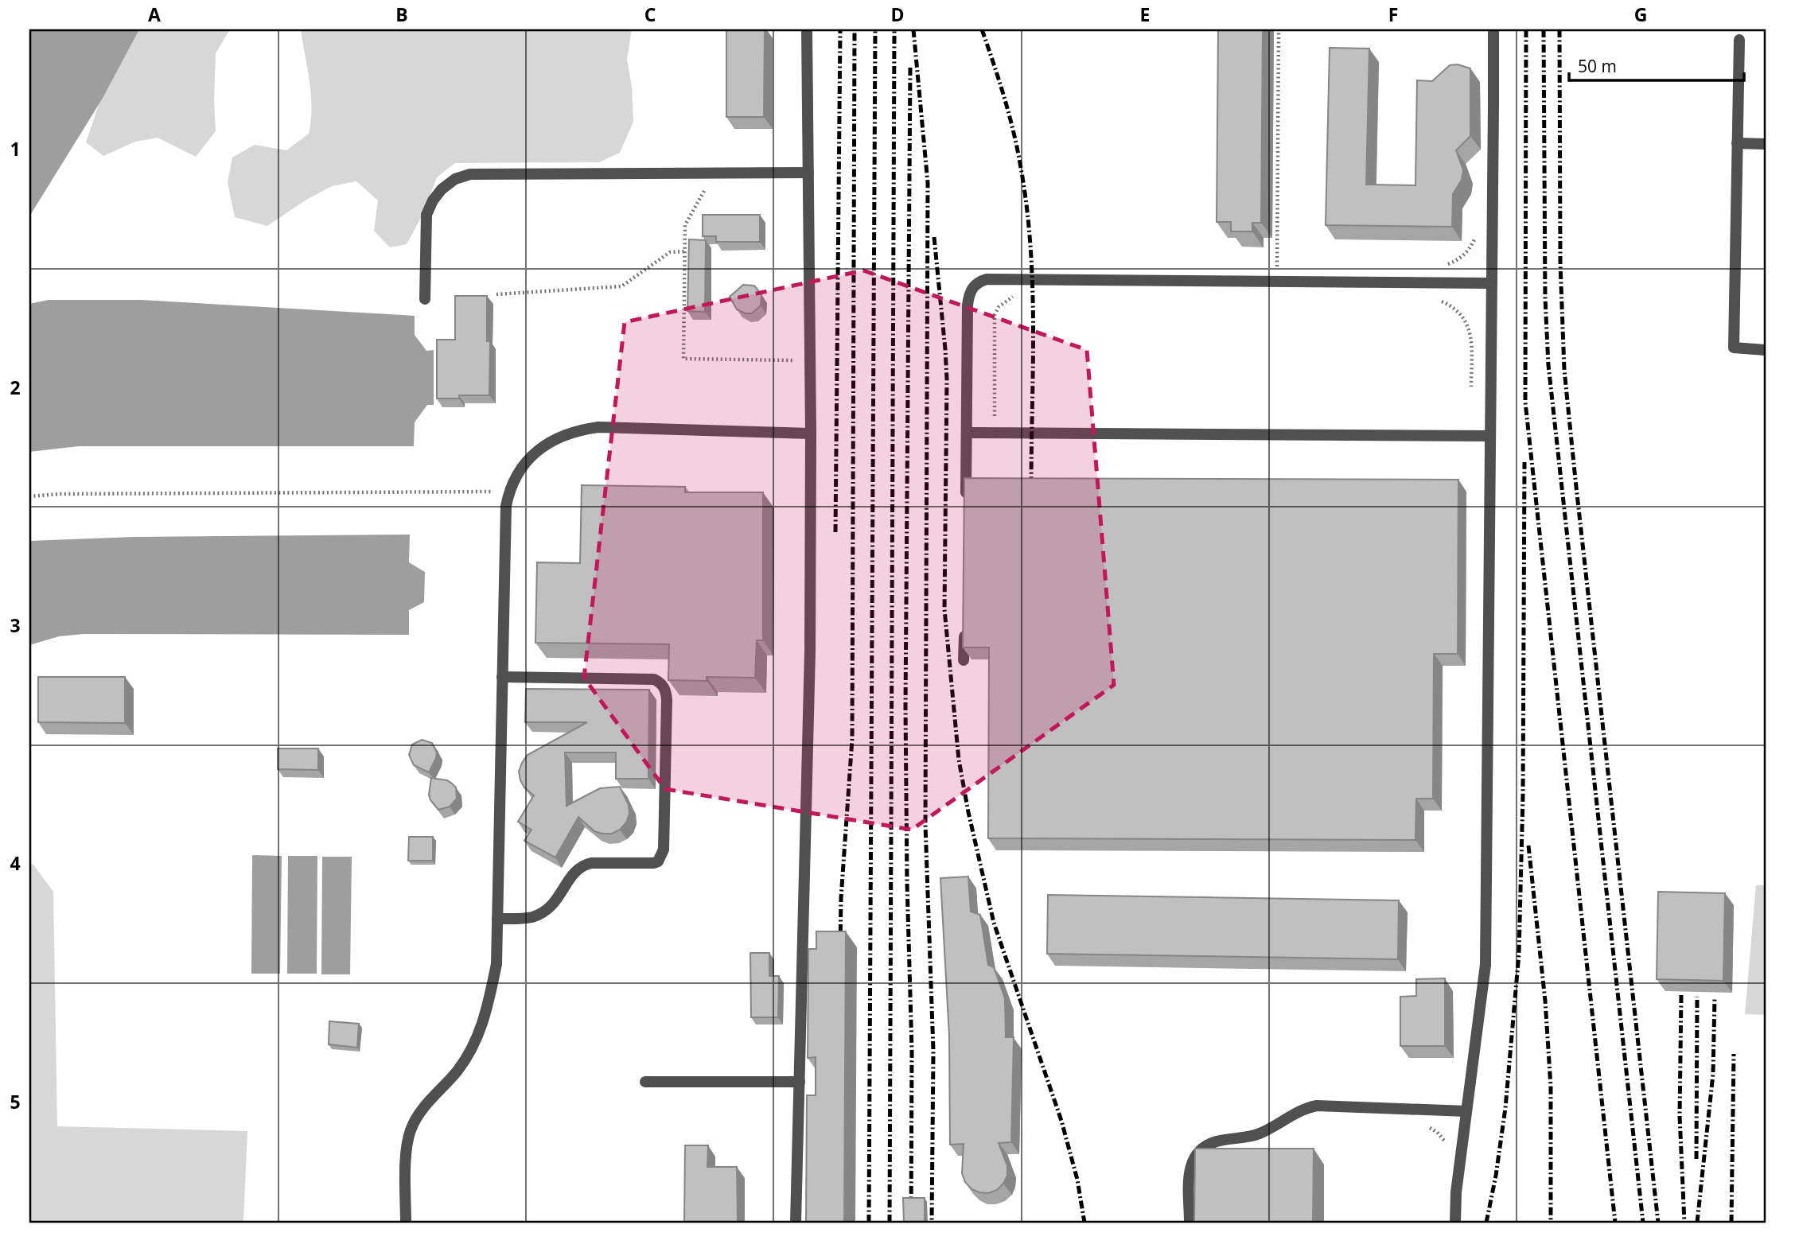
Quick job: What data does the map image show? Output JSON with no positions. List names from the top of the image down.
{
  "scale_bar": "50 m",
  "grid": {
    "columns": [
      "A",
      "B",
      "C",
      "D",
      "E",
      "F",
      "G"
    ],
    "rows": [
      "1",
      "2",
      "3",
      "4",
      "5"
    ]
  }
}
